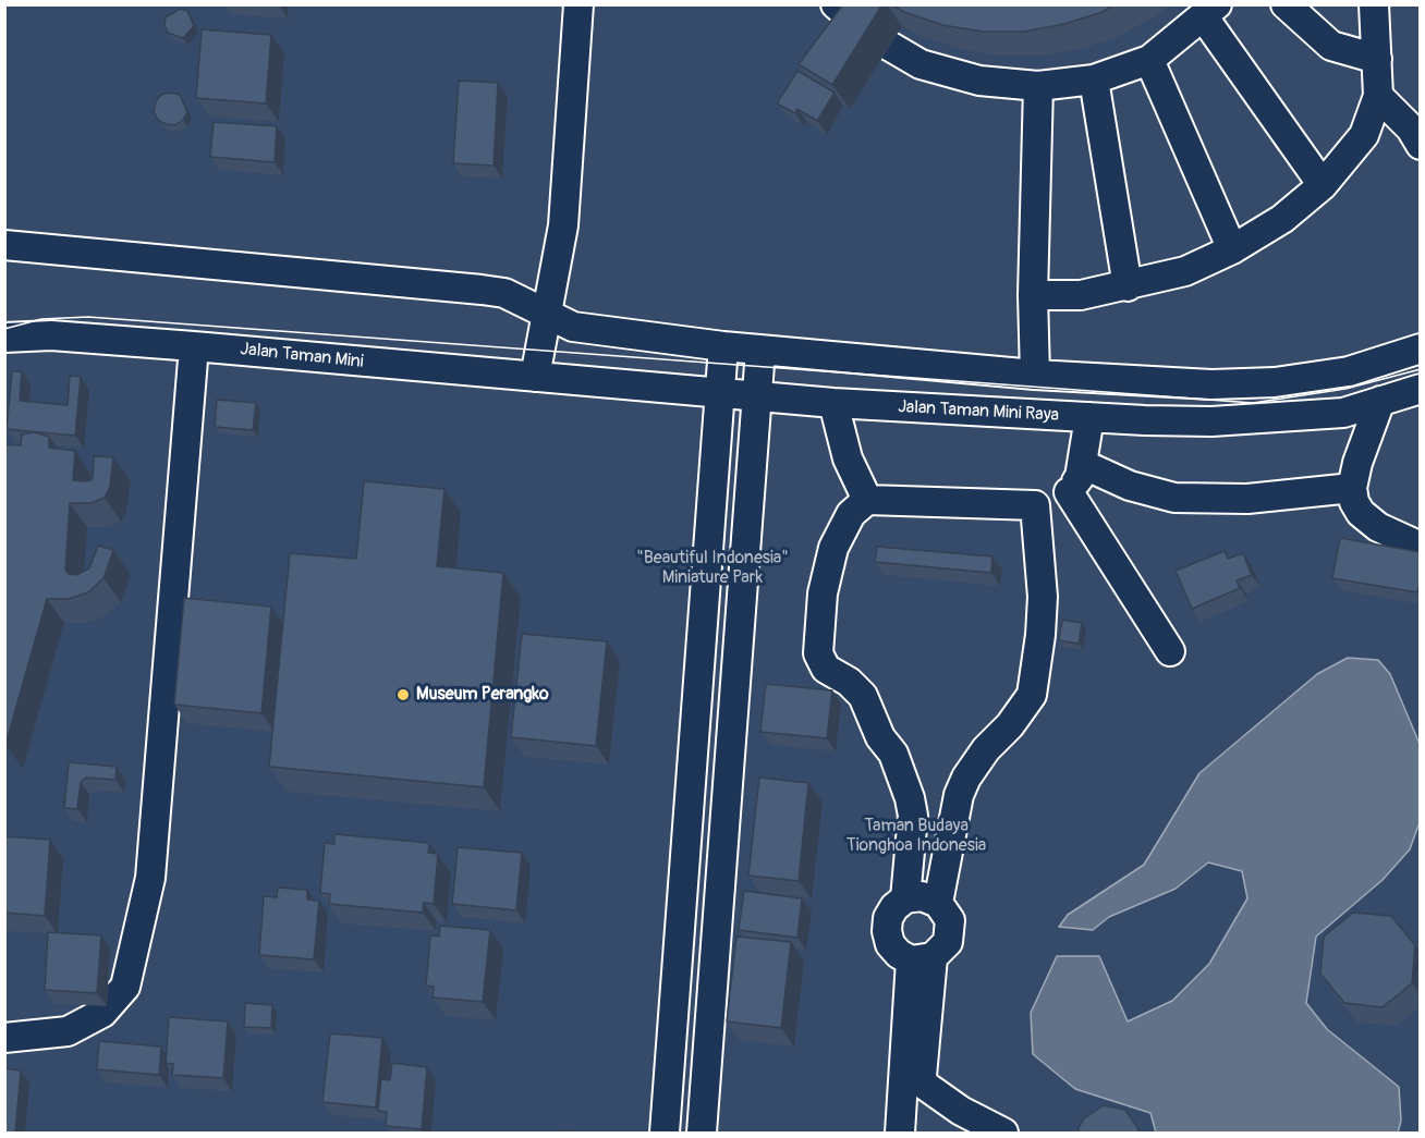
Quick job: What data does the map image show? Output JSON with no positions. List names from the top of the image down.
{
  "streets": {
    "lane": ["Jalan Taman Mini", "Jalan Taman Mini Raya"]
  },
  "crossings": [
    ["Jalan Taman Mini", "Jalan Taman Mini Raya"]
  ],
  "parks": ["\"Beautiful Indonesia\" Miniature Park", "Taman Budaya Tionghoa Indonesia"],
  "places": ["Museum Perangko"]
}
